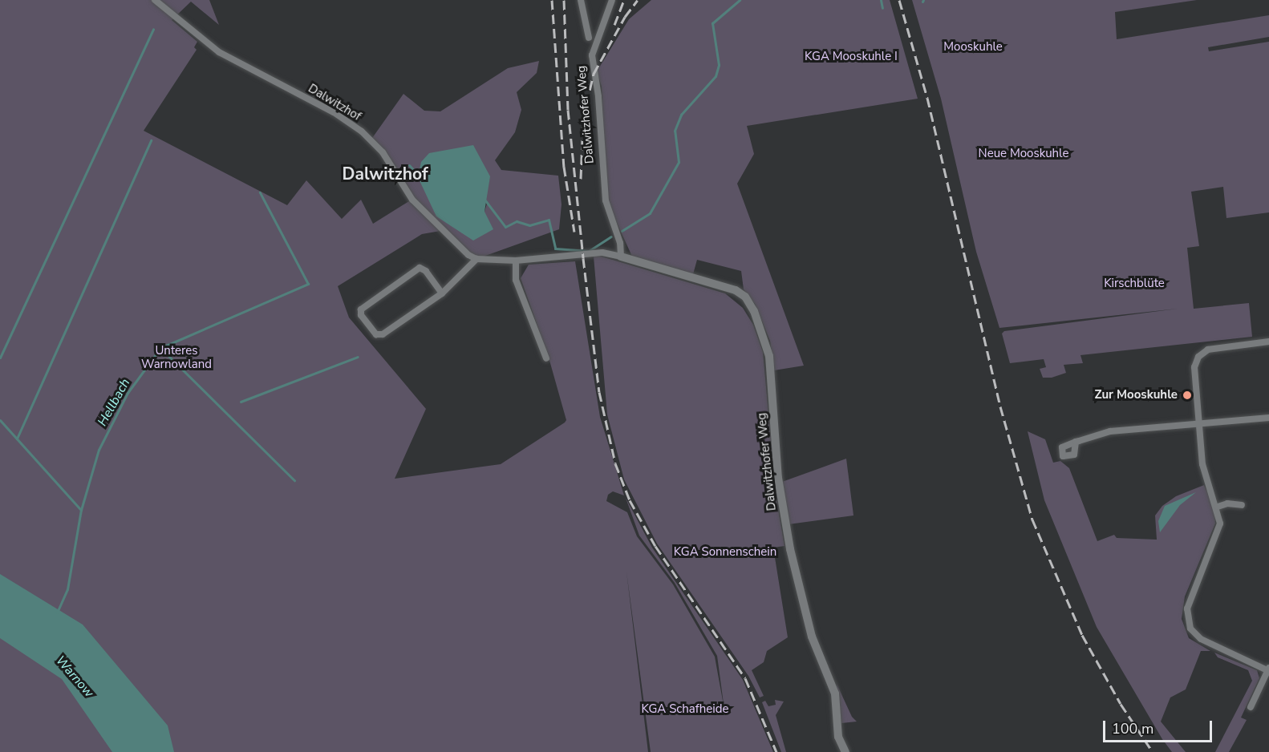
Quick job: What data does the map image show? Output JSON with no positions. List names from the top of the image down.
{
  "streets": {
    "street": ["Dalwitzhof", "Dalwitzhofer Weg"]
  },
  "crossings": [
    ["Dalwitzhof", "Dalwitzhofer Weg"]
  ],
  "districts": ["Dalwitzhof"],
  "water": ["Hellbach", "Warnow"],
  "parks": [
    "Mooskuhle",
    "KGA Mooskuhle I",
    "Neue Mooskuhle",
    "Kirschblüte",
    "Unteres Warnowland",
    "KGA Sonnenschein",
    "KGA Schafheide"
  ],
  "places": ["Zur Mooskuhle"],
  "scale_bar": "100 m"
}
